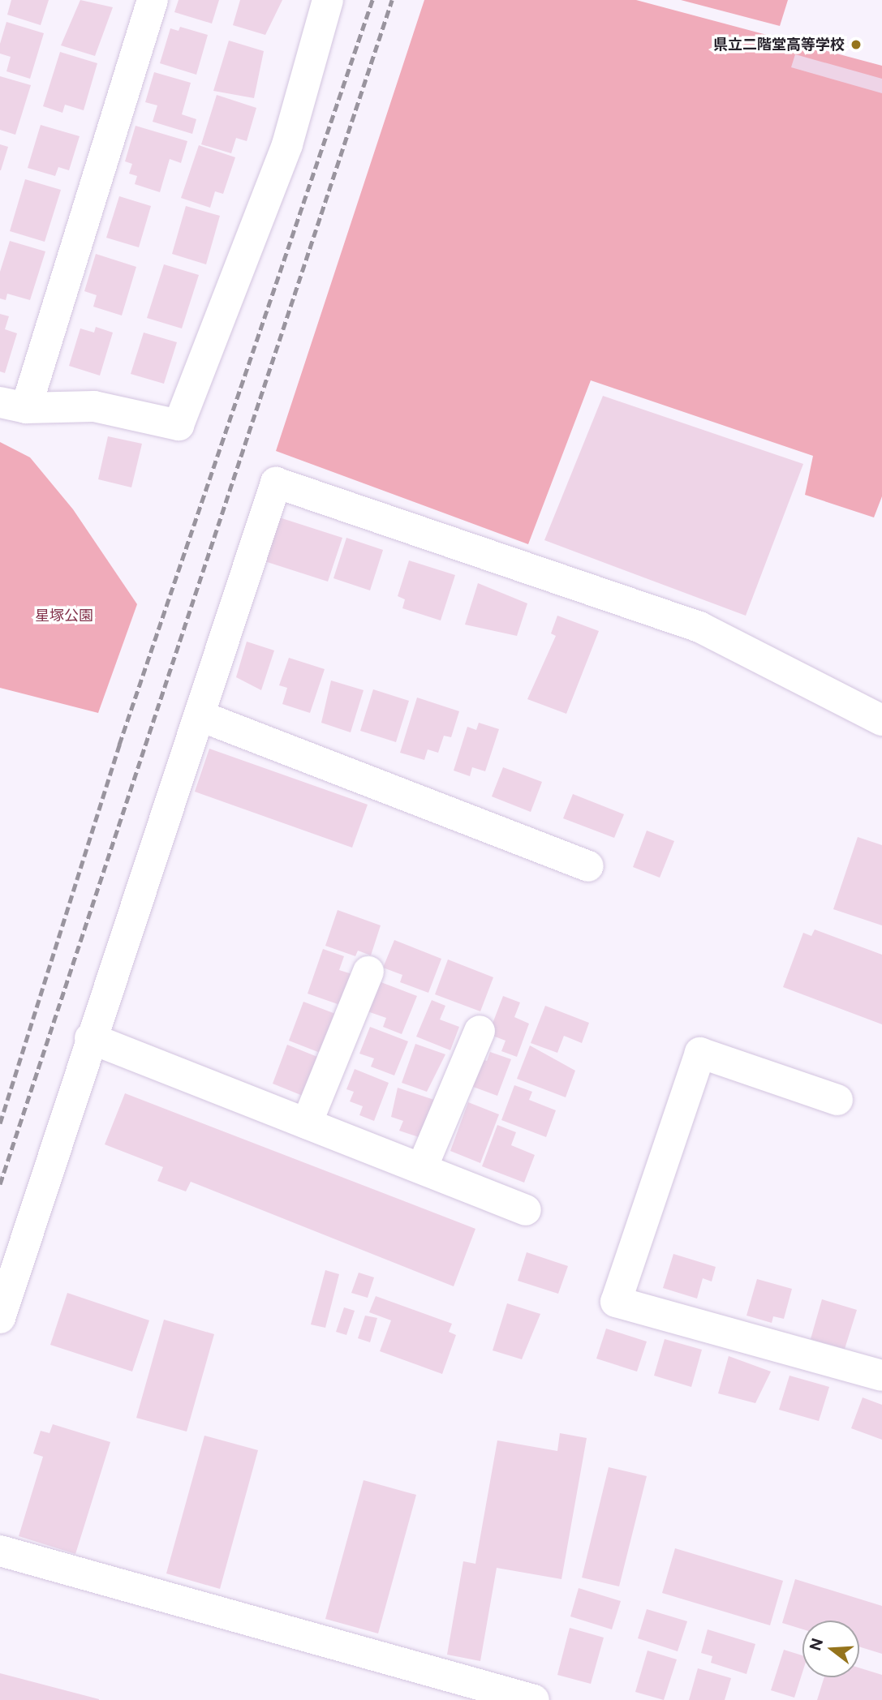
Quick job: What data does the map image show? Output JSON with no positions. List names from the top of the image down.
{
  "parks": ["星塚公園"],
  "places": ["県立二階堂高等学校"],
  "north": "left"
}
